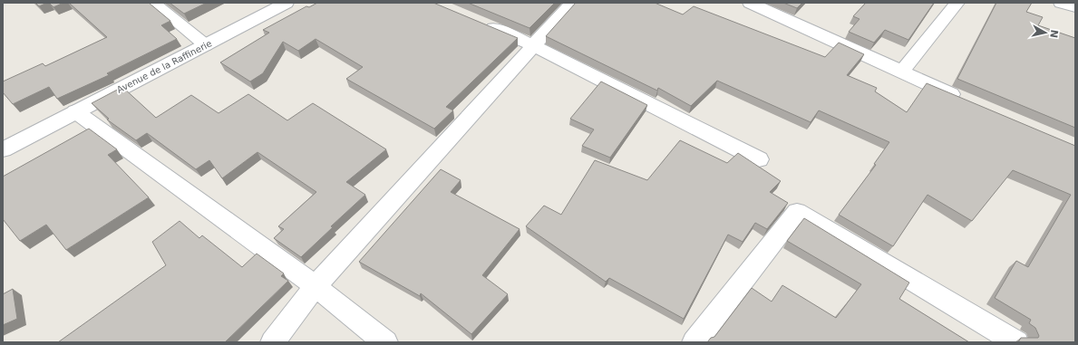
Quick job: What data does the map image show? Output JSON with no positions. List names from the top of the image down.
{
  "streets": {
    "street": ["Avenue de la Raffinerie"]
  },
  "north": "right"
}
